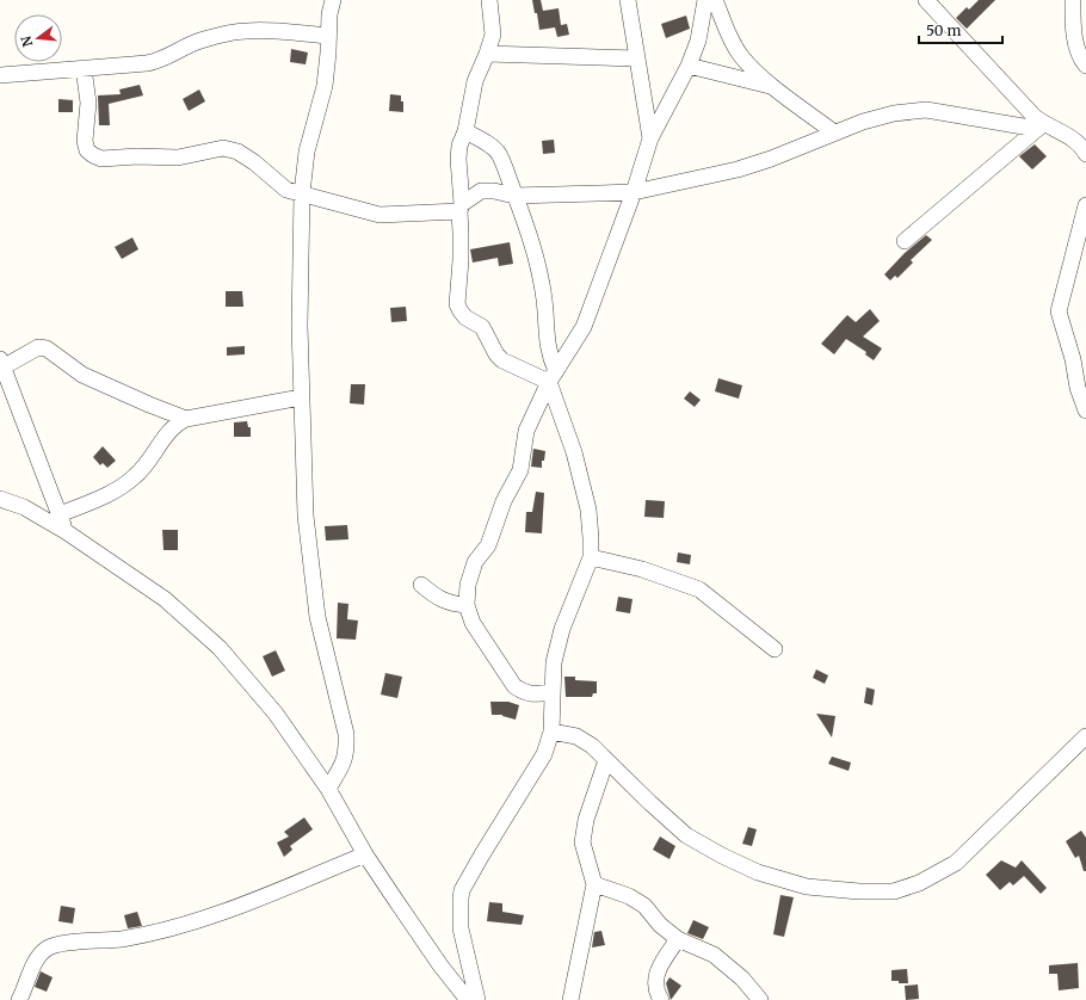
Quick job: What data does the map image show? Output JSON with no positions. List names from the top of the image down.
{
  "scale_bar": "50 m",
  "north": "left"
}
